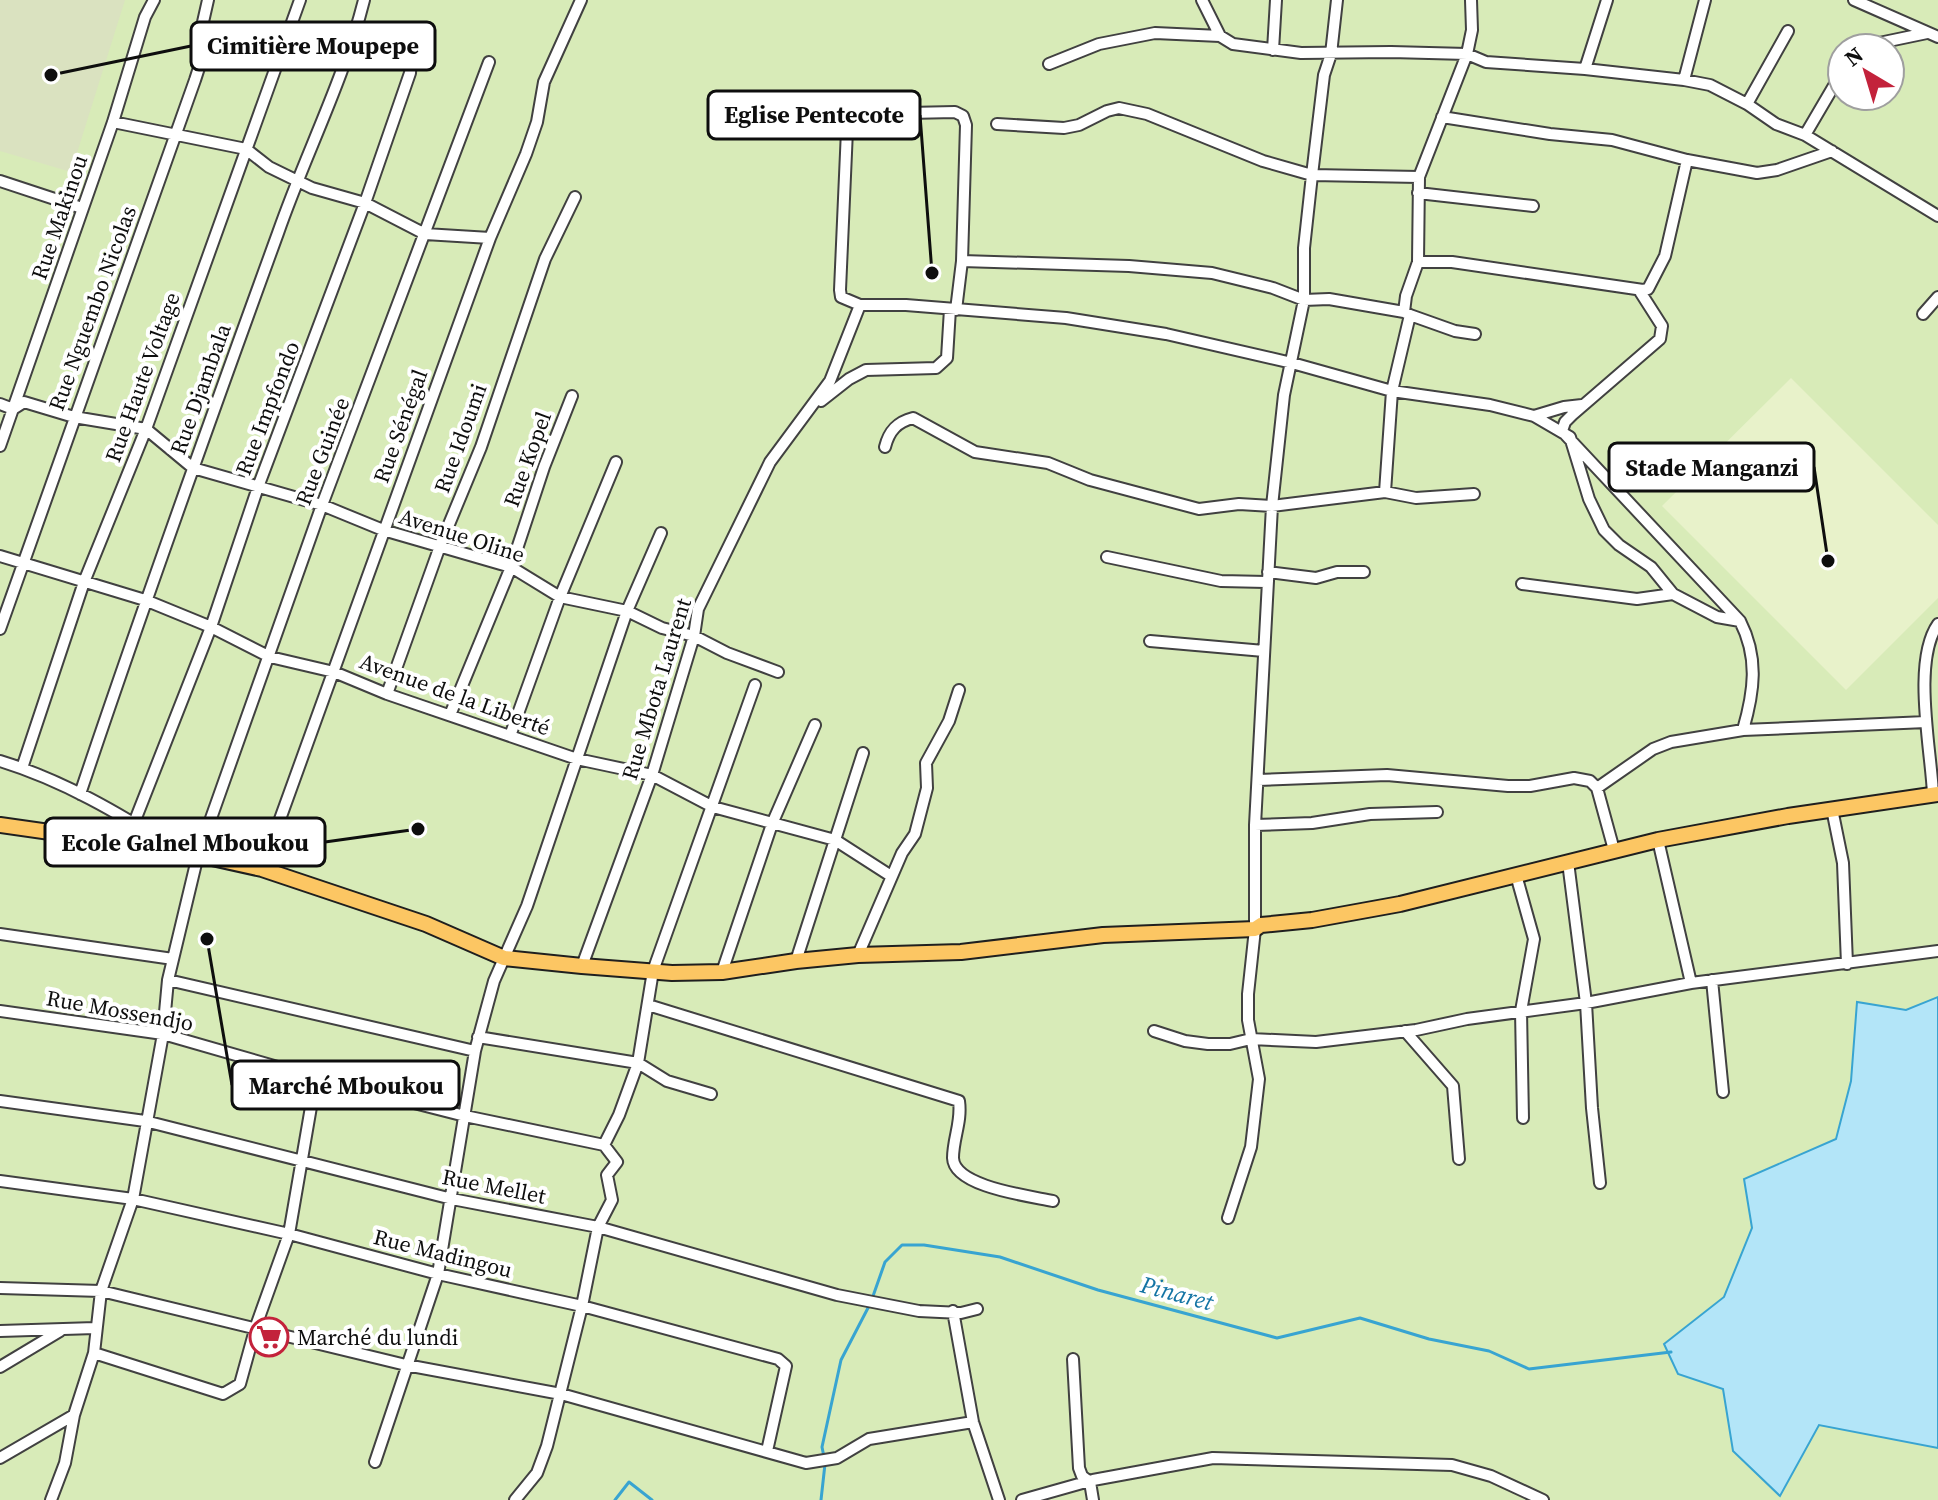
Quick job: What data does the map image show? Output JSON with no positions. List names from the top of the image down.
{
  "streets": {
    "street": [
      "Rue Makinou",
      "Rue Nguembo Nicolas",
      "Rue Haute Voltage",
      "Rue Djambala",
      "Rue Impfondo",
      "Rue Sénégal",
      "Rue Idoumi",
      "Rue Guinée",
      "Rue Kopel",
      "Avenue Oline",
      "Rue Mbota Laurent",
      "Avenue de la Liberté",
      "Rue Mossendjo",
      "Rue Mellet",
      "Rue Madingou"
    ]
  },
  "crossings": [
    ["Rue Nguembo Nicolas", "Avenue de la Liberté"],
    ["Rue Haute Voltage", "Avenue Oline"],
    ["Rue Haute Voltage", "Avenue de la Liberté"],
    ["Rue Djambala", "Rue Impfondo"],
    ["Rue Djambala", "Avenue Oline"],
    ["Rue Djambala", "Avenue de la Liberté"],
    ["Rue Impfondo", "Avenue Oline"],
    ["Rue Impfondo", "Avenue de la Liberté"],
    ["Rue Sénégal", "Avenue Oline"],
    ["Rue Sénégal", "Avenue de la Liberté"],
    ["Rue Idoumi", "Avenue Oline"],
    ["Rue Idoumi", "Avenue de la Liberté"],
    ["Rue Guinée", "Avenue Oline"],
    ["Rue Guinée", "Avenue de la Liberté"],
    ["Rue Guinée", "Rue Mossendjo"],
    ["Rue Guinée", "Rue Mellet"],
    ["Rue Guinée", "Rue Madingou"],
    ["Rue Kopel", "Avenue Oline"],
    ["Rue Kopel", "Avenue de la Liberté"],
    ["Avenue Oline", "Rue Mbota Laurent"],
    ["Rue Mbota Laurent", "Avenue de la Liberté"]
  ],
  "water": ["Pinaret"],
  "places": {
    "other": [
      "Cimitière Moupepe",
      "Eglise Pentecote",
      "Stade Manganzi",
      "Ecole Galnel Mboukou",
      "Marché Mboukou"
    ],
    "supermarket": ["Marché du lundi"]
  },
  "north": "top left"
}
